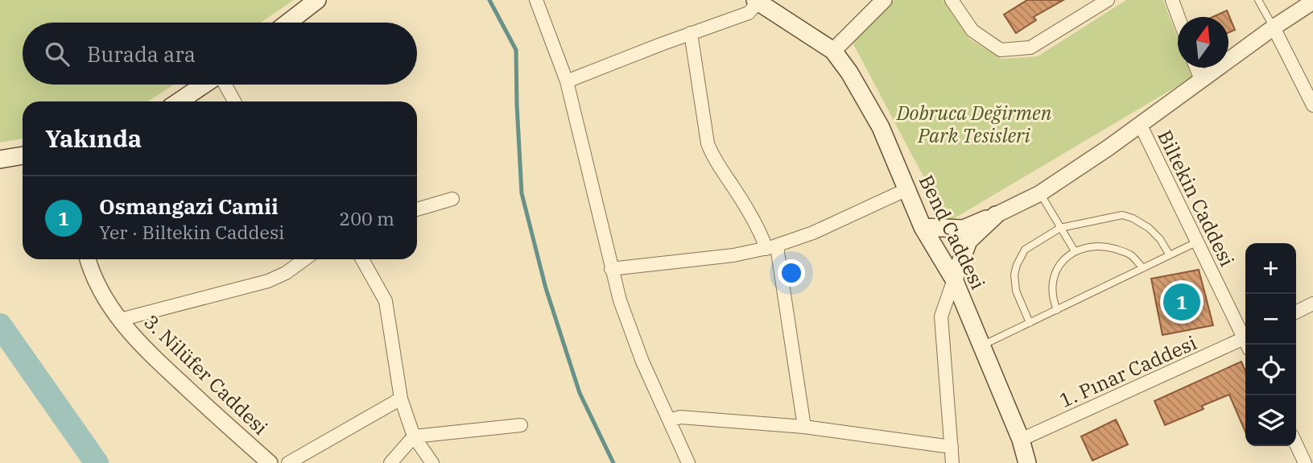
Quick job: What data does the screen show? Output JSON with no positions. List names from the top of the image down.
{
  "streets": {
    "main road": ["Bend Caddesi"],
    "street": ["Biltekin Caddesi", "1. Pınar Caddesi", "3. Nilüfer Caddesi"]
  },
  "crossings": [
    ["Bend Caddesi", "1. Pınar Caddesi"]
  ],
  "parks": ["Dobruca Değirmen Park Tesisleri"],
  "north": "top",
  "page": {
    "search": "Burada ara",
    "heading": "Yakında",
    "list": [
      {
        "mark": "1",
        "name": "Osmangazi Camii",
        "note": "Yer · Biltekin Caddesi",
        "value": "200 m"
      }
    ],
    "map_buttons": ["+", "−"],
    "pins": "1"
  }
}
